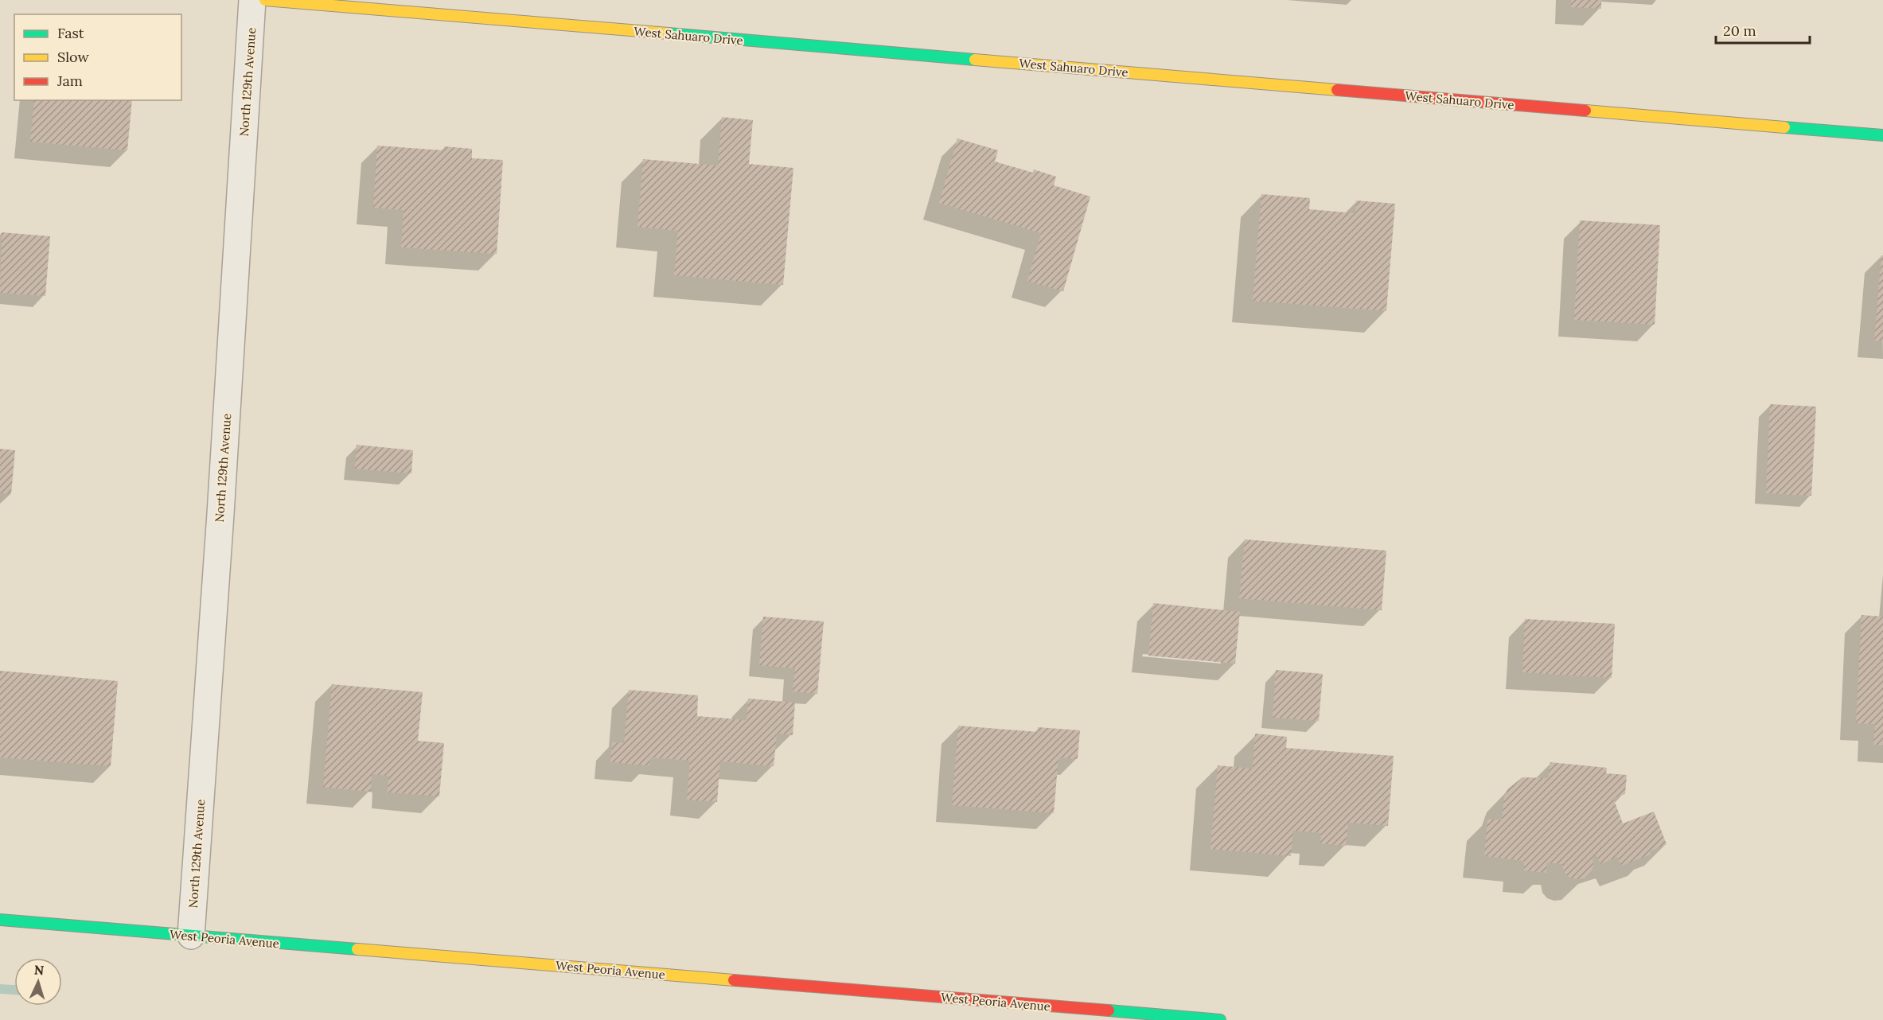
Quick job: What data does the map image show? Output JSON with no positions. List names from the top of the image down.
{
  "streets": {
    "street": ["West Sahuaro Drive", "North 129th Avenue", "West Peoria Avenue"]
  },
  "crossings": [
    ["North 129th Avenue", "West Peoria Avenue"]
  ],
  "legend": ["Fast", "Slow", "Jam"],
  "scale_bar": "20 m",
  "north": "top"
}
